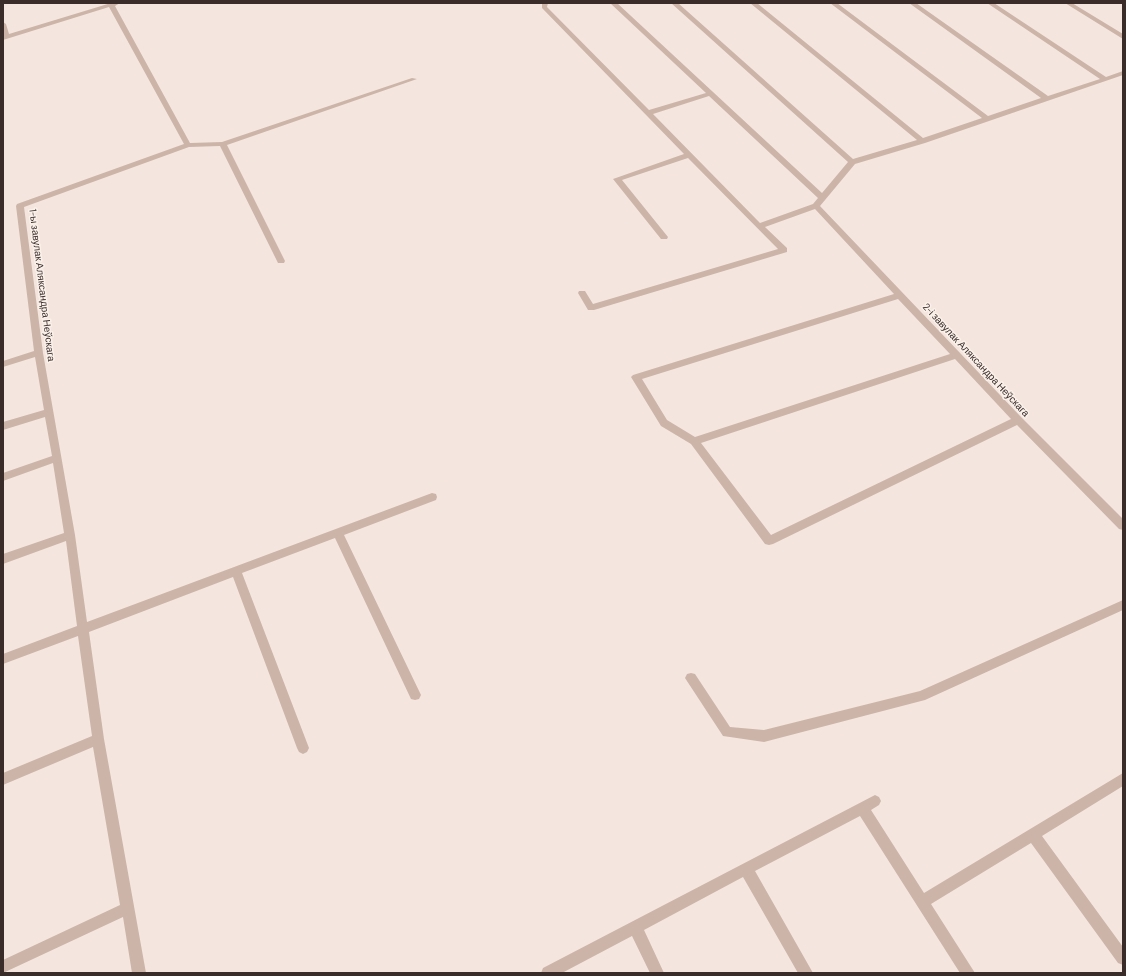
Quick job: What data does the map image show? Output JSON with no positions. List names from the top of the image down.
{
  "streets": {
    "street": ["1-ы завулак Аляксандра Неўскага", "2-і завулак Аляксандра Неўскага"]
  }
}
